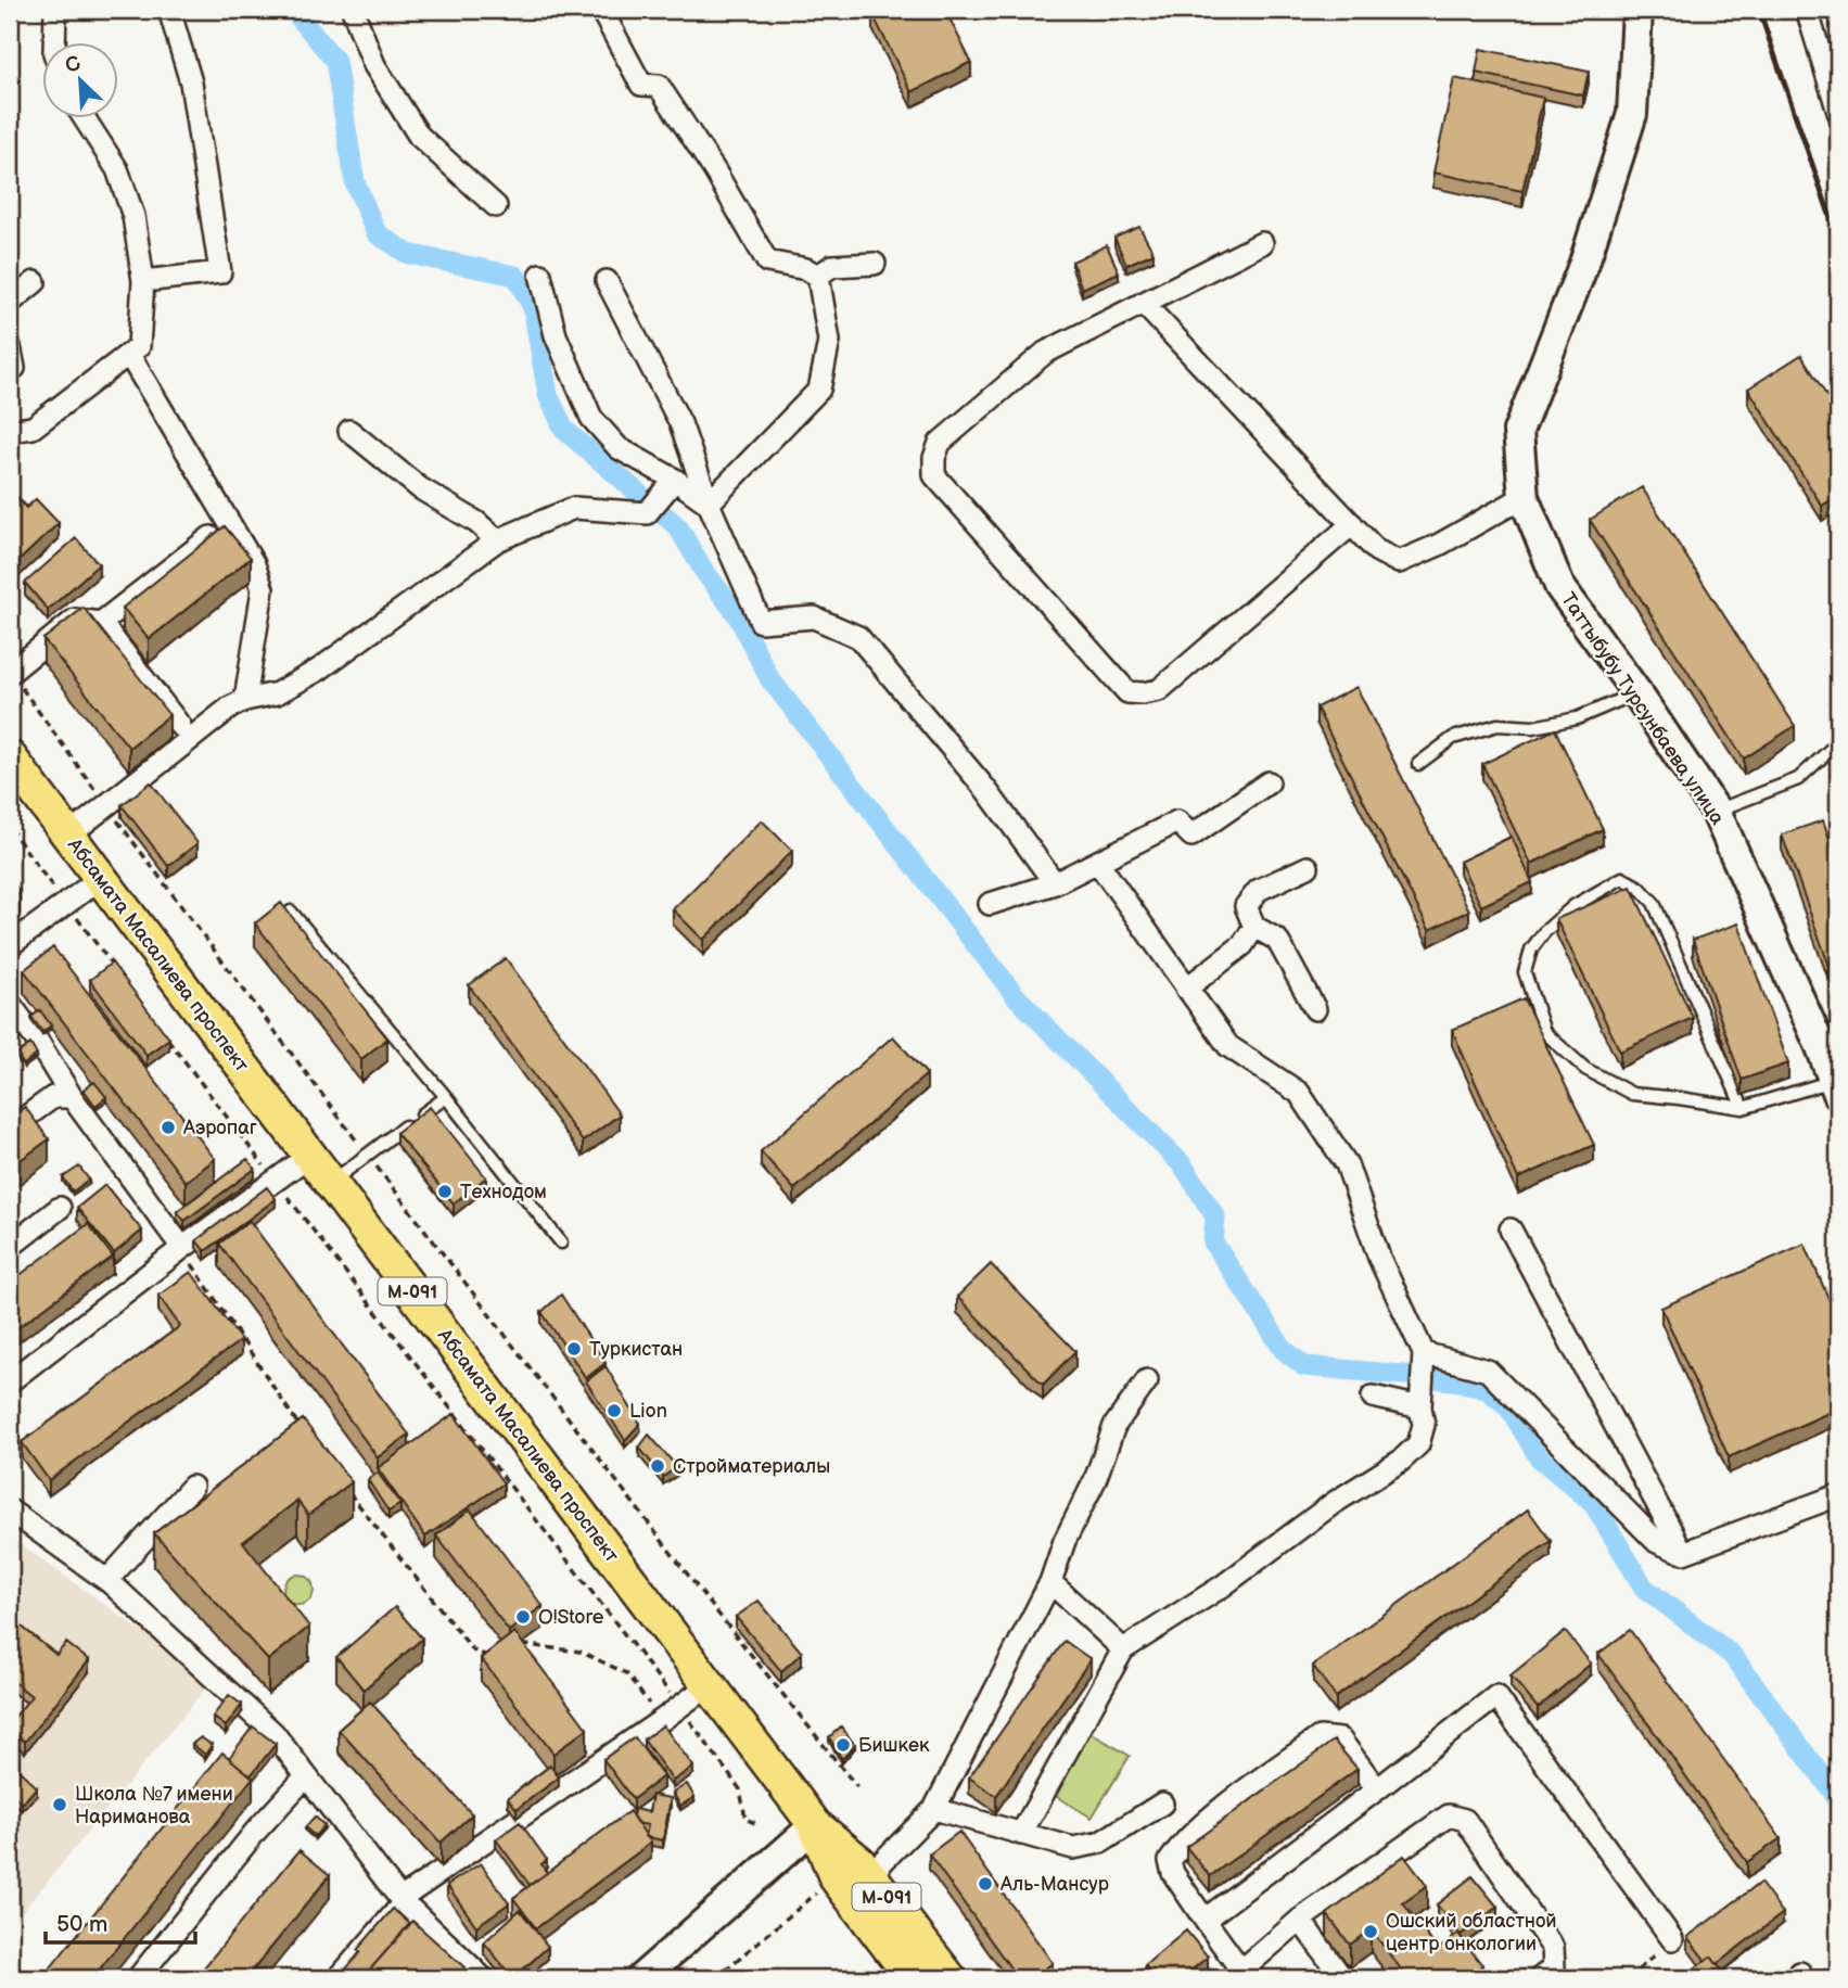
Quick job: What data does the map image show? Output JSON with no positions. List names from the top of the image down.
{
  "streets": {
    "main road": ["Абсамата Масалиева проспект", "М-091"],
    "street": ["Таттыбубу Турсунбаева улица"]
  },
  "crossings": [
    ["Абсамата Масалиева проспект", "М-091"]
  ],
  "places": [
    "Аэропаг",
    "Технодом",
    "Туркистан",
    "Lion",
    "Стройматериалы",
    "O!Store",
    "Бишкек",
    "Школа №7 имени Нариманова",
    "Аль-Мансур",
    "Ошский областной центр онкологии"
  ],
  "scale_bar": "50 m",
  "north": "top left"
}
